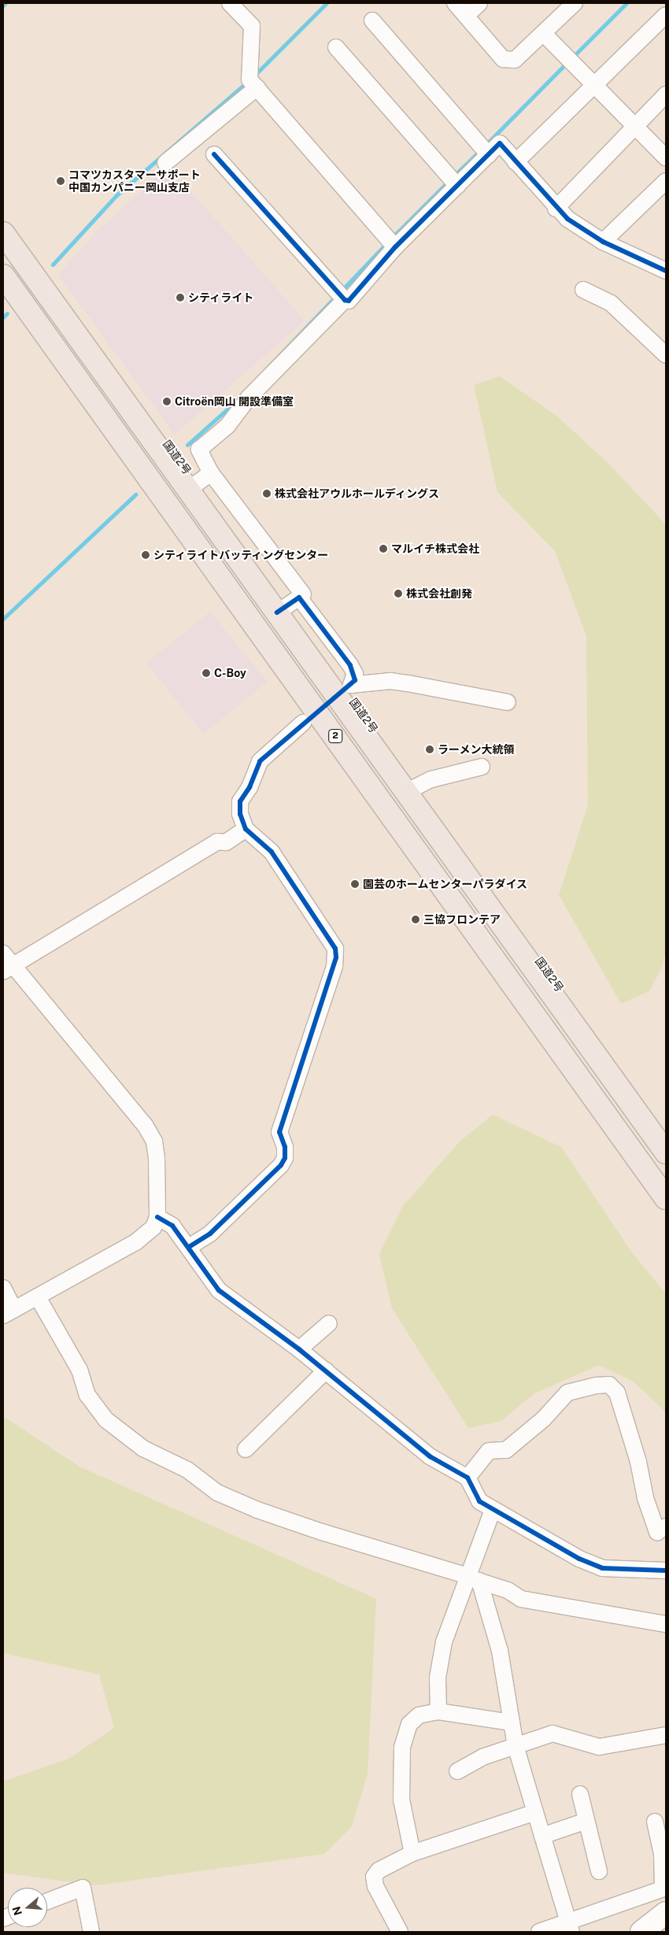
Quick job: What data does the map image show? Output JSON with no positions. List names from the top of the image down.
{
  "streets": {
    "highway": ["国道2号", "2"]
  },
  "places": [
    "コマツカスタマーサポート 中国カンパニー岡山支店",
    "シティライト",
    "Citroën岡山 開設準備室",
    "株式会社アウルホールディングス",
    "マルイチ株式会社",
    "シティライトバッティングセンター",
    "株式会社創発",
    "C-Boy",
    "ラーメン大統領",
    "園芸のホームセンターパラダイス",
    "三協フロンテア"
  ],
  "north": "left"
}
